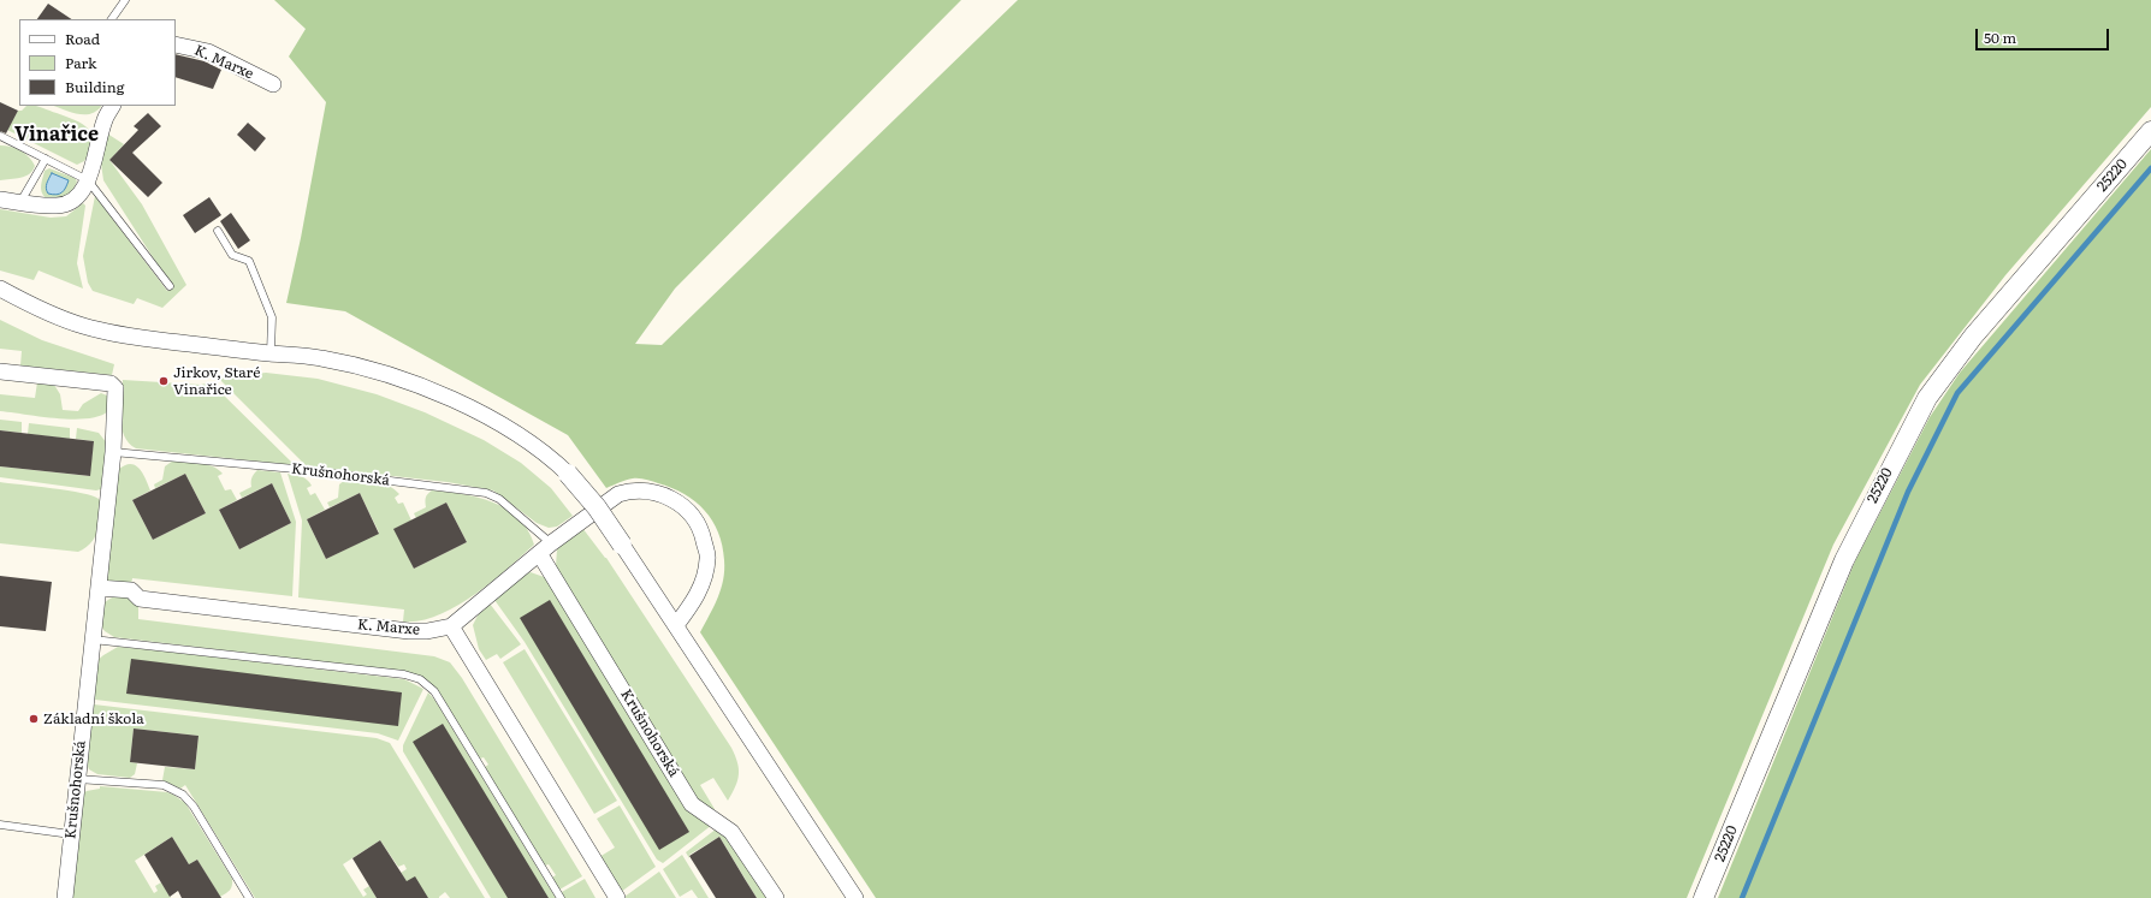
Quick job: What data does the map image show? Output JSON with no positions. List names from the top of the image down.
{
  "streets": {
    "street": ["K. Marxe", "25220", "Krušnohorská"]
  },
  "crossings": [
    ["K. Marxe", "Krušnohorská"]
  ],
  "districts": ["Vinařice"],
  "places": ["Jirkov, Staré Vinařice", "Základní škola"],
  "legend": ["Road", "Park", "Building"],
  "scale_bar": "50 m"
}
